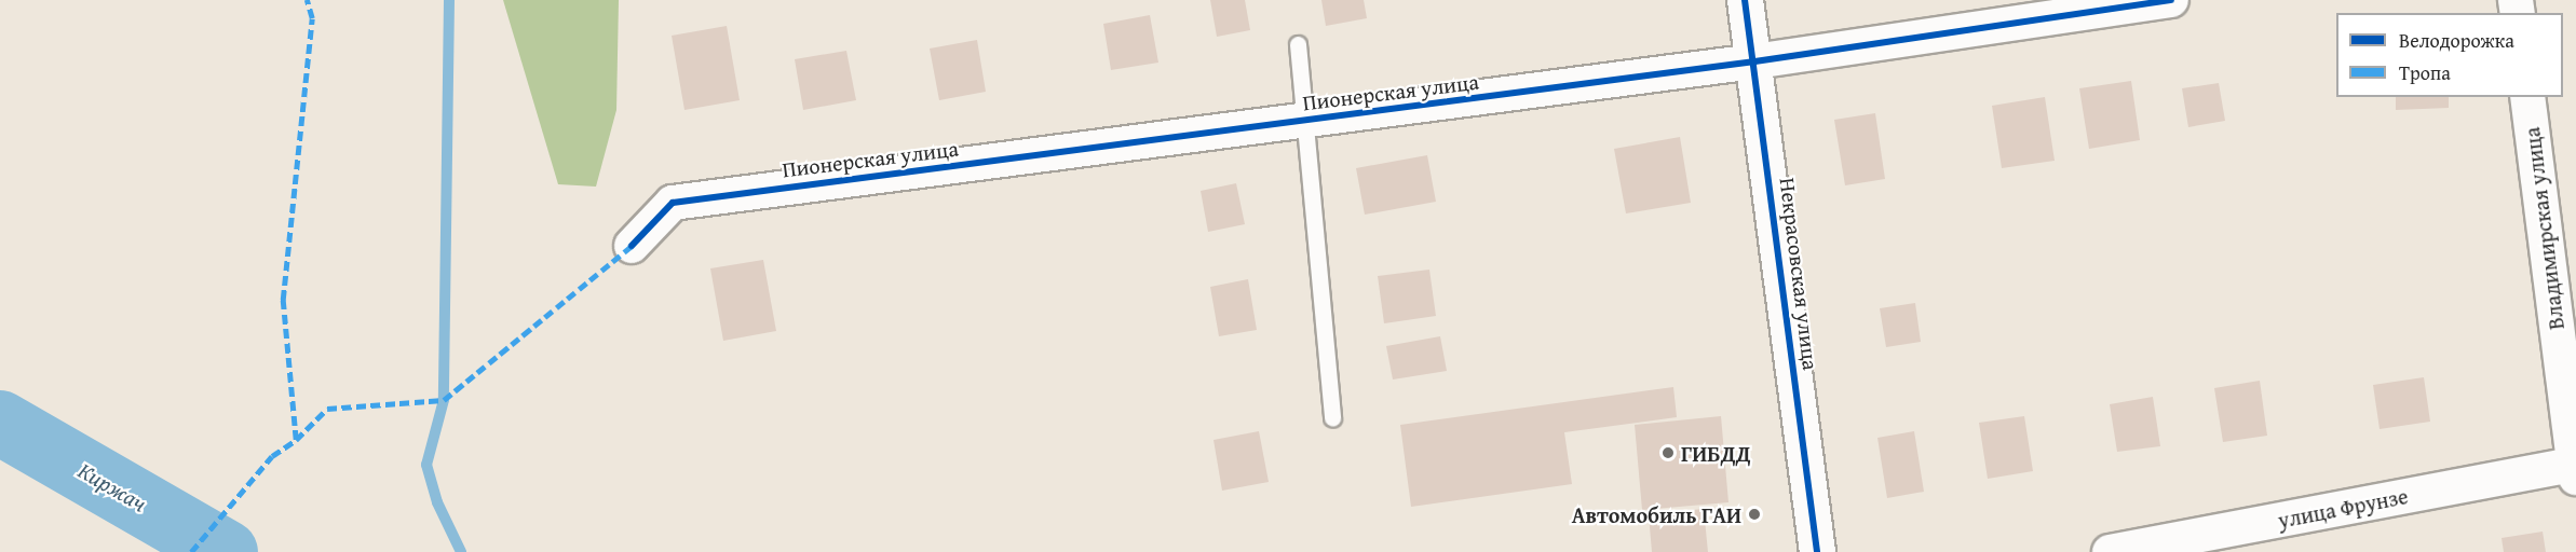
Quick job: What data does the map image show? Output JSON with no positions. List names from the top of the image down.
{
  "streets": {
    "street": [
      "Пионерская улица",
      "Владимирская улица",
      "Некрасовская улица",
      "улица Фрунзе"
    ]
  },
  "crossings": [
    ["Пионерская улица", "Некрасовская улица"],
    ["Владимирская улица", "улица Фрунзе"]
  ],
  "water": ["Киржач"],
  "places": ["ГИБДД", "Автомобиль ГАИ"],
  "legend": ["Велодорожка", "Тропа"]
}
